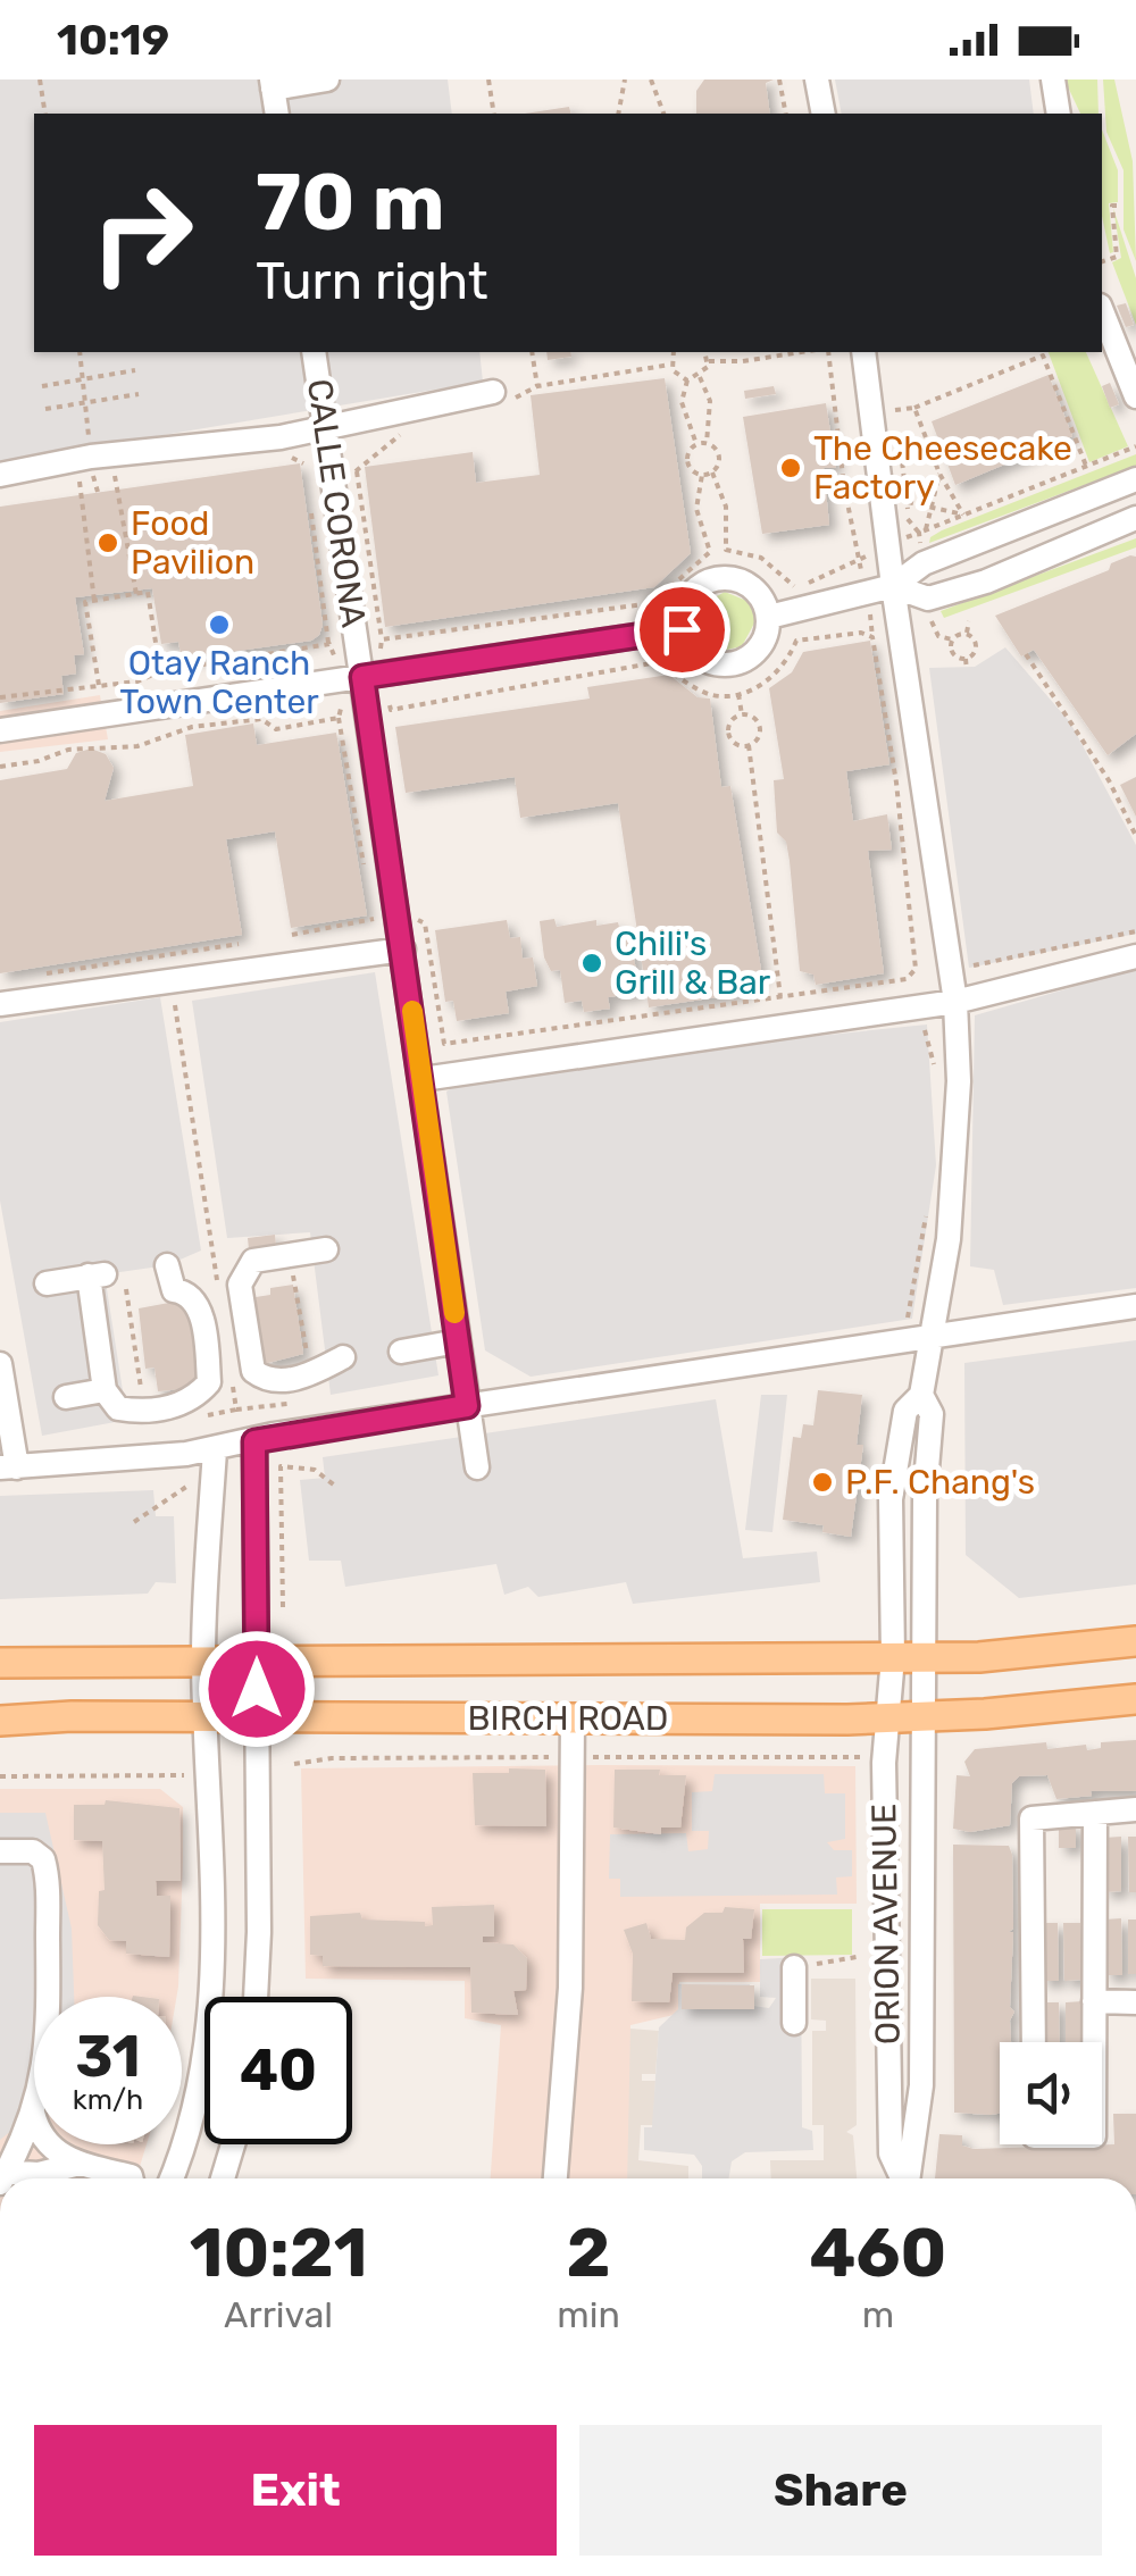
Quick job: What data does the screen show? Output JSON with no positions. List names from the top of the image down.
{
  "streets": {
    "main road": ["BIRCH ROAD"],
    "street": ["CALLE CORONA", "ORION AVENUE"]
  },
  "crossings": [
    ["BIRCH ROAD", "ORION AVENUE"]
  ],
  "places": [
    "The Cheesecake Factory",
    "Food Pavilion",
    "Otay Ranch Town Center",
    "Chili's Grill & Bar",
    "P.F. Chang's"
  ],
  "page": {
    "status": "10:19",
    "turn": ["70 m", "Turn right"],
    "speed": "31 km/h",
    "limit": "40",
    "eta": [
      "10:21",
      "Arrival",
      "2",
      "min",
      "460",
      "m"
    ],
    "buttons": ["Exit", "Share"]
  }
}
